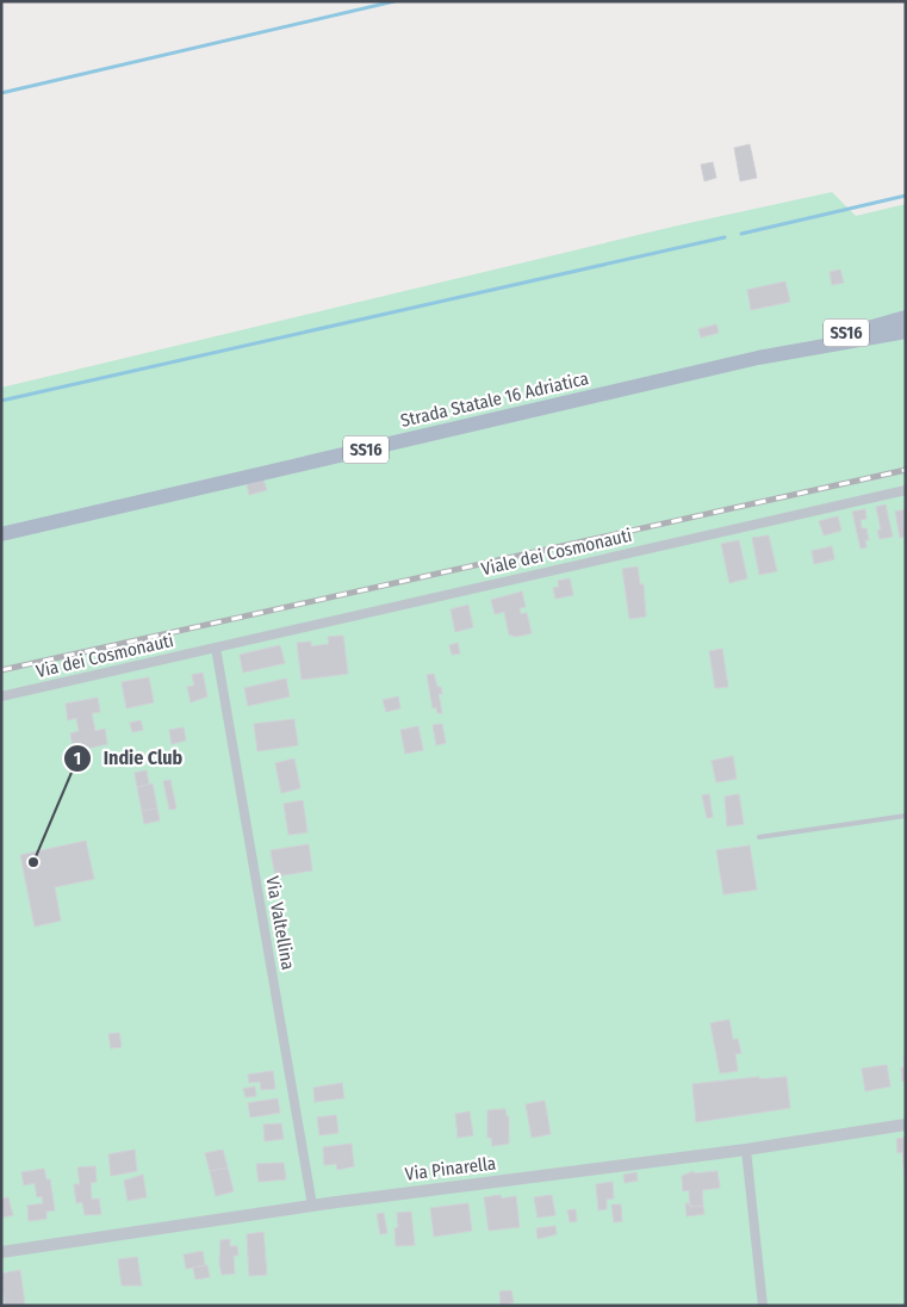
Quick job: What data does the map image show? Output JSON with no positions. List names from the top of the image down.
{
  "streets": {
    "main road": ["SS16", "Strada Statale 16 Adriatica"],
    "street": [
      "Viale dei Cosmonauti",
      "Via dei Cosmonauti",
      "Via Valtellina",
      "Via Pinarella"
    ]
  },
  "crossings": [
    ["Viale dei Cosmonauti", "Via dei Cosmonauti"],
    ["Viale dei Cosmonauti", "Via Valtellina"],
    ["Via dei Cosmonauti", "Via Valtellina"],
    ["Via Valtellina", "Via Pinarella"]
  ],
  "places": ["Indie Club"]
}
